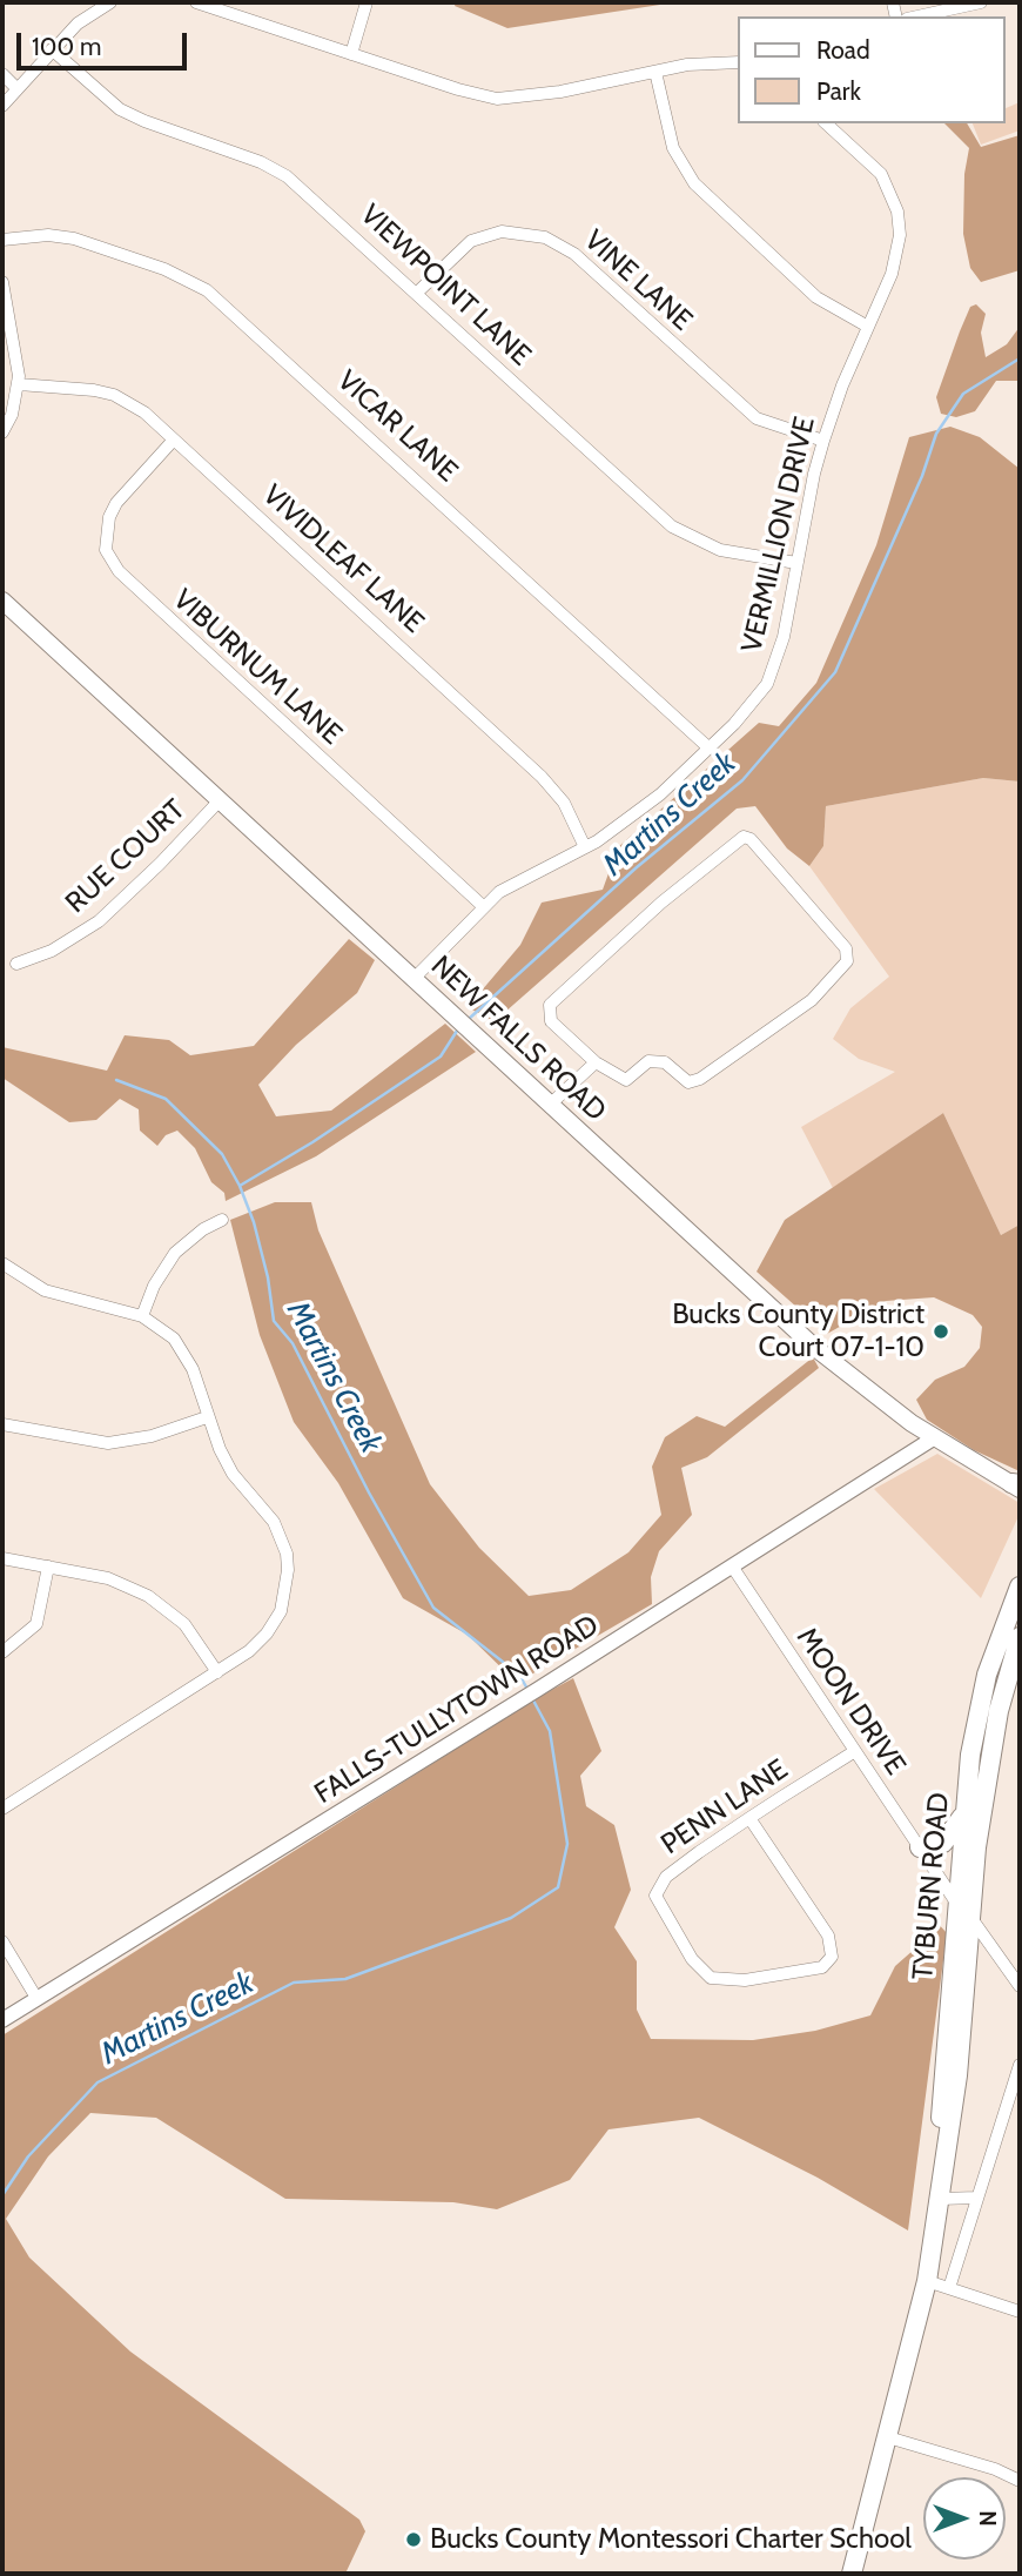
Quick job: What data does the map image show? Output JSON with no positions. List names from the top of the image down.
{
  "streets": {
    "main road": ["NEW FALLS ROAD", "TYBURN ROAD"],
    "street": [
      "VINE LANE",
      "VIEWPOINT LANE",
      "VICAR LANE",
      "VERMILLION DRIVE",
      "VIVIDLEAF LANE",
      "VIBURNUM LANE",
      "RUE COURT",
      "MOON DRIVE",
      "FALLS-TULLYTOWN ROAD",
      "PENN LANE"
    ]
  },
  "crossings": [
    ["VINE LANE", "VIEWPOINT LANE"],
    ["VINE LANE", "VERMILLION DRIVE"],
    ["VIEWPOINT LANE", "VERMILLION DRIVE"],
    ["VICAR LANE", "VERMILLION DRIVE"],
    ["VERMILLION DRIVE", "VIVIDLEAF LANE"],
    ["VERMILLION DRIVE", "VIBURNUM LANE"],
    ["VERMILLION DRIVE", "NEW FALLS ROAD"],
    ["VIVIDLEAF LANE", "VIBURNUM LANE"],
    ["RUE COURT", "NEW FALLS ROAD"],
    ["NEW FALLS ROAD", "FALLS-TULLYTOWN ROAD"],
    ["MOON DRIVE", "FALLS-TULLYTOWN ROAD"],
    ["MOON DRIVE", "PENN LANE"],
    ["MOON DRIVE", "TYBURN ROAD"]
  ],
  "water": ["Martins Creek"],
  "places": ["Bucks County District Court 07-1-10", "Bucks County Montessori Charter School"],
  "legend": ["Road", "Park"],
  "scale_bar": "100 m",
  "north": "right"
}
